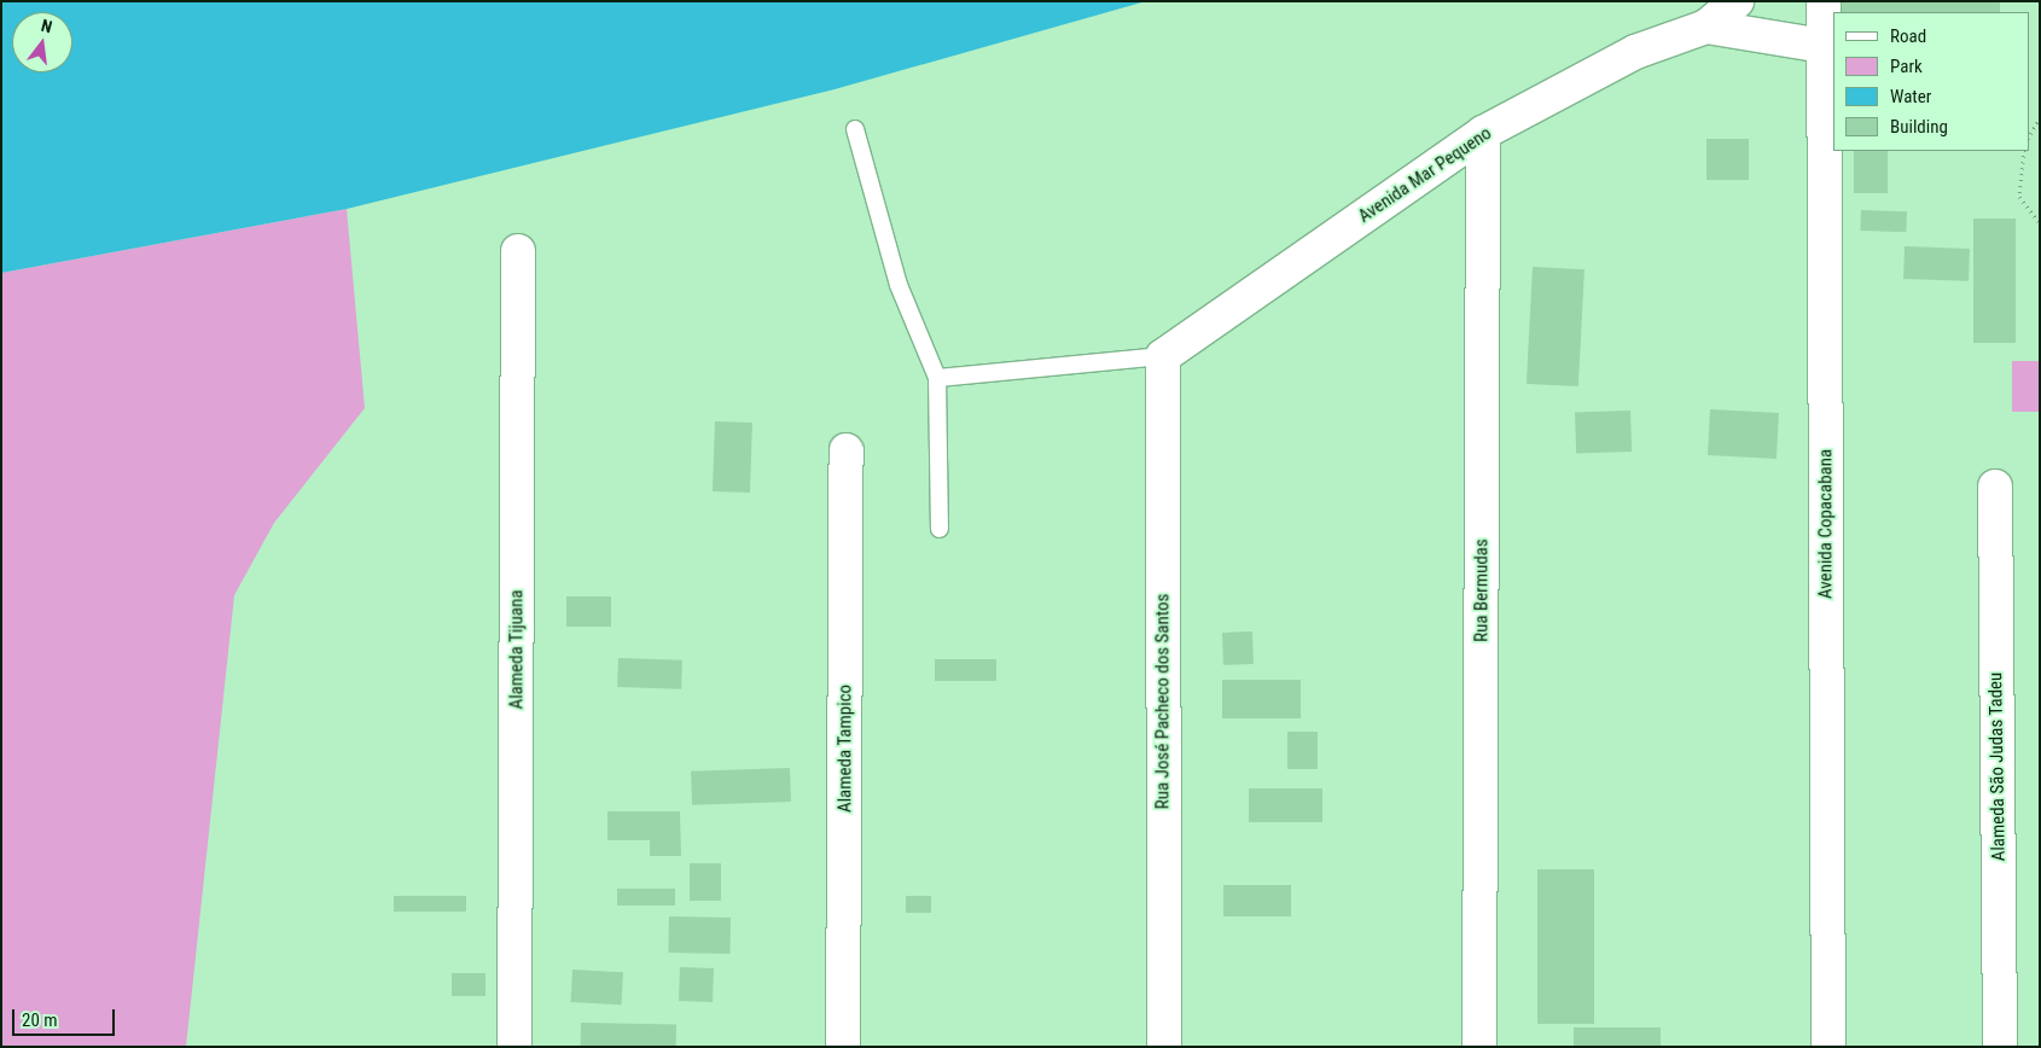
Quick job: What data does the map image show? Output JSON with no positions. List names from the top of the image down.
{
  "streets": {
    "street": [
      "Avenida Mar Pequeno",
      "Avenida Copacabana",
      "Rua Bermudas",
      "Alameda Tijuana",
      "Rua José Pacheco dos Santos",
      "Alameda Tampico",
      "Alameda São Judas Tadeu"
    ]
  },
  "crossings": [
    ["Avenida Mar Pequeno", "Avenida Copacabana"],
    ["Avenida Mar Pequeno", "Rua Bermudas"],
    ["Avenida Mar Pequeno", "Rua José Pacheco dos Santos"]
  ],
  "legend": [
    "Road",
    "Park",
    "Water",
    "Building"
  ],
  "scale_bar": "20 m",
  "north": "top"
}
